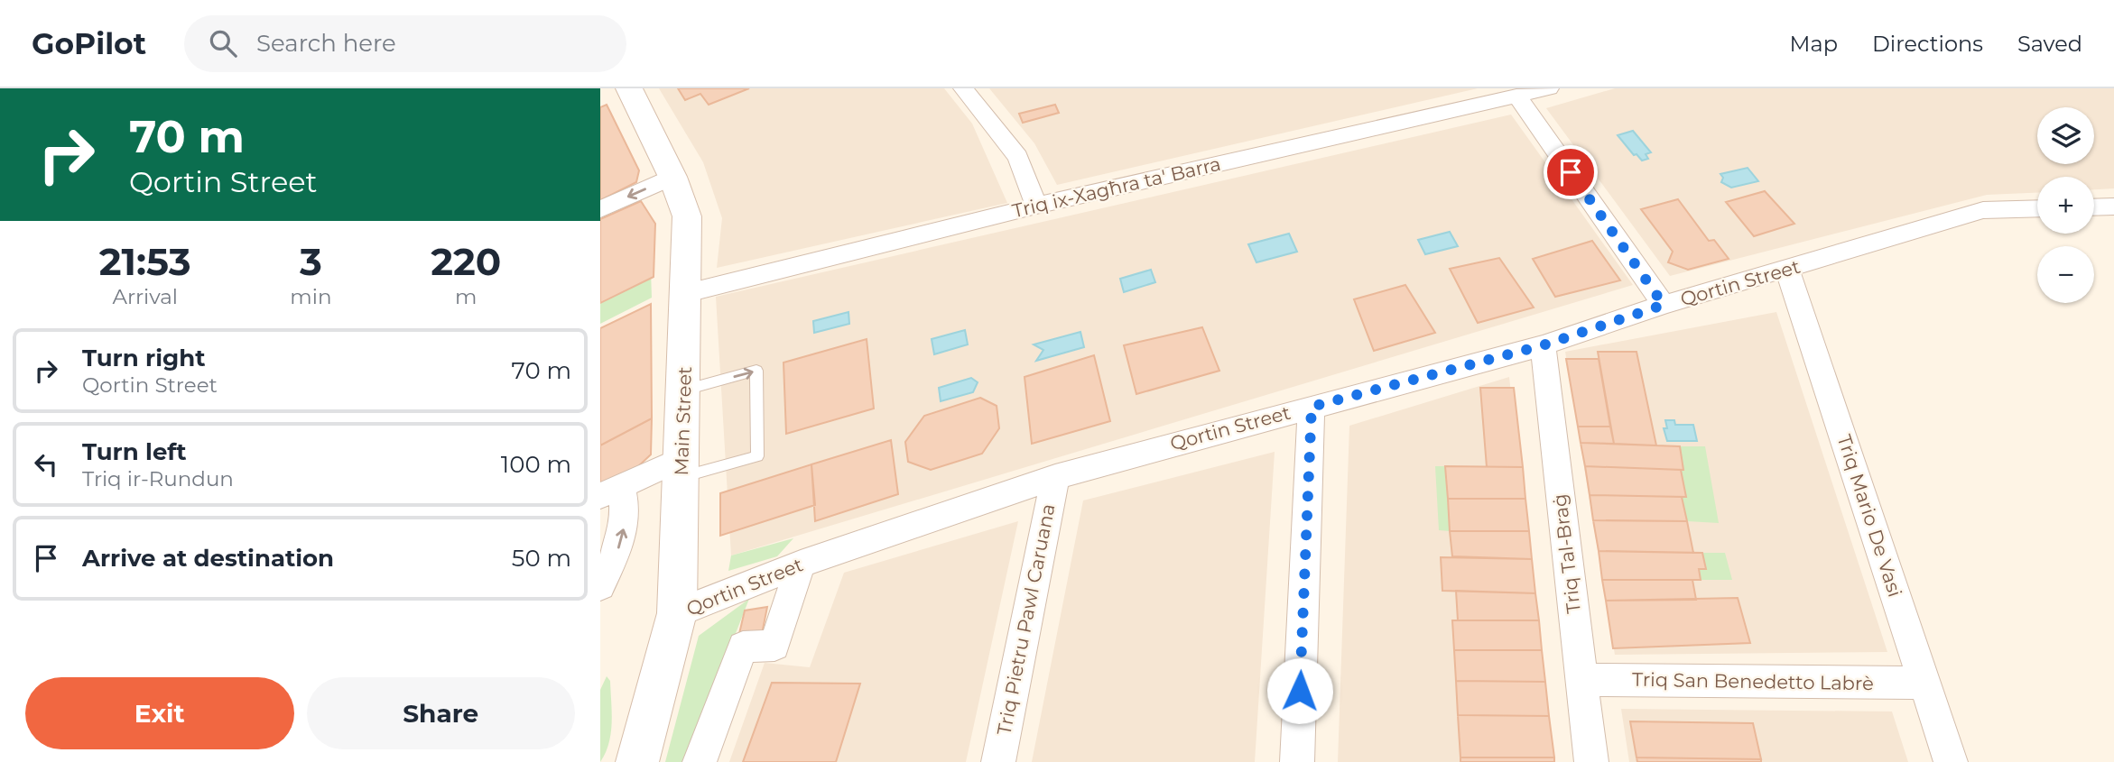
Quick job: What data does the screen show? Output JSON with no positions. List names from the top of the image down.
{
  "streets": {
    "main road": ["Main Street"],
    "street": [
      "Triq ix-Xagħra ta' Barra",
      "Qortin Street",
      "Triq Mario De Vasi",
      "Triq Tal-Braġ",
      "Triq Pietru Pawl Caruana",
      "Triq San Benedetto Labrè"
    ]
  },
  "crossings": [
    ["Triq ix-Xagħra ta' Barra", "Main Street"],
    ["Qortin Street", "Main Street"],
    ["Qortin Street", "Triq Mario De Vasi"],
    ["Qortin Street", "Triq Tal-Braġ"],
    ["Qortin Street", "Triq Pietru Pawl Caruana"],
    ["Triq Mario De Vasi", "Triq San Benedetto Labrè"],
    ["Triq Tal-Braġ", "Triq San Benedetto Labrè"]
  ],
  "page": {
    "header": "GoPilot",
    "search": "Search here",
    "nav": ["Map", "Directions", "Saved"],
    "turn": ["70 m", "Qortin Street"],
    "map_buttons": ["+", "−"],
    "eta": [
      "21:53",
      "Arrival",
      "3",
      "min",
      "220",
      "m"
    ],
    "list": [
      {
        "name": "Turn right",
        "note": "Qortin Street",
        "value": "70 m"
      },
      {
        "name": "Turn left",
        "note": "Triq ir-Rundun",
        "value": "100 m"
      },
      {
        "name": "Arrive at destination",
        "value": "50 m"
      }
    ],
    "buttons": ["Exit", "Share"]
  }
}
